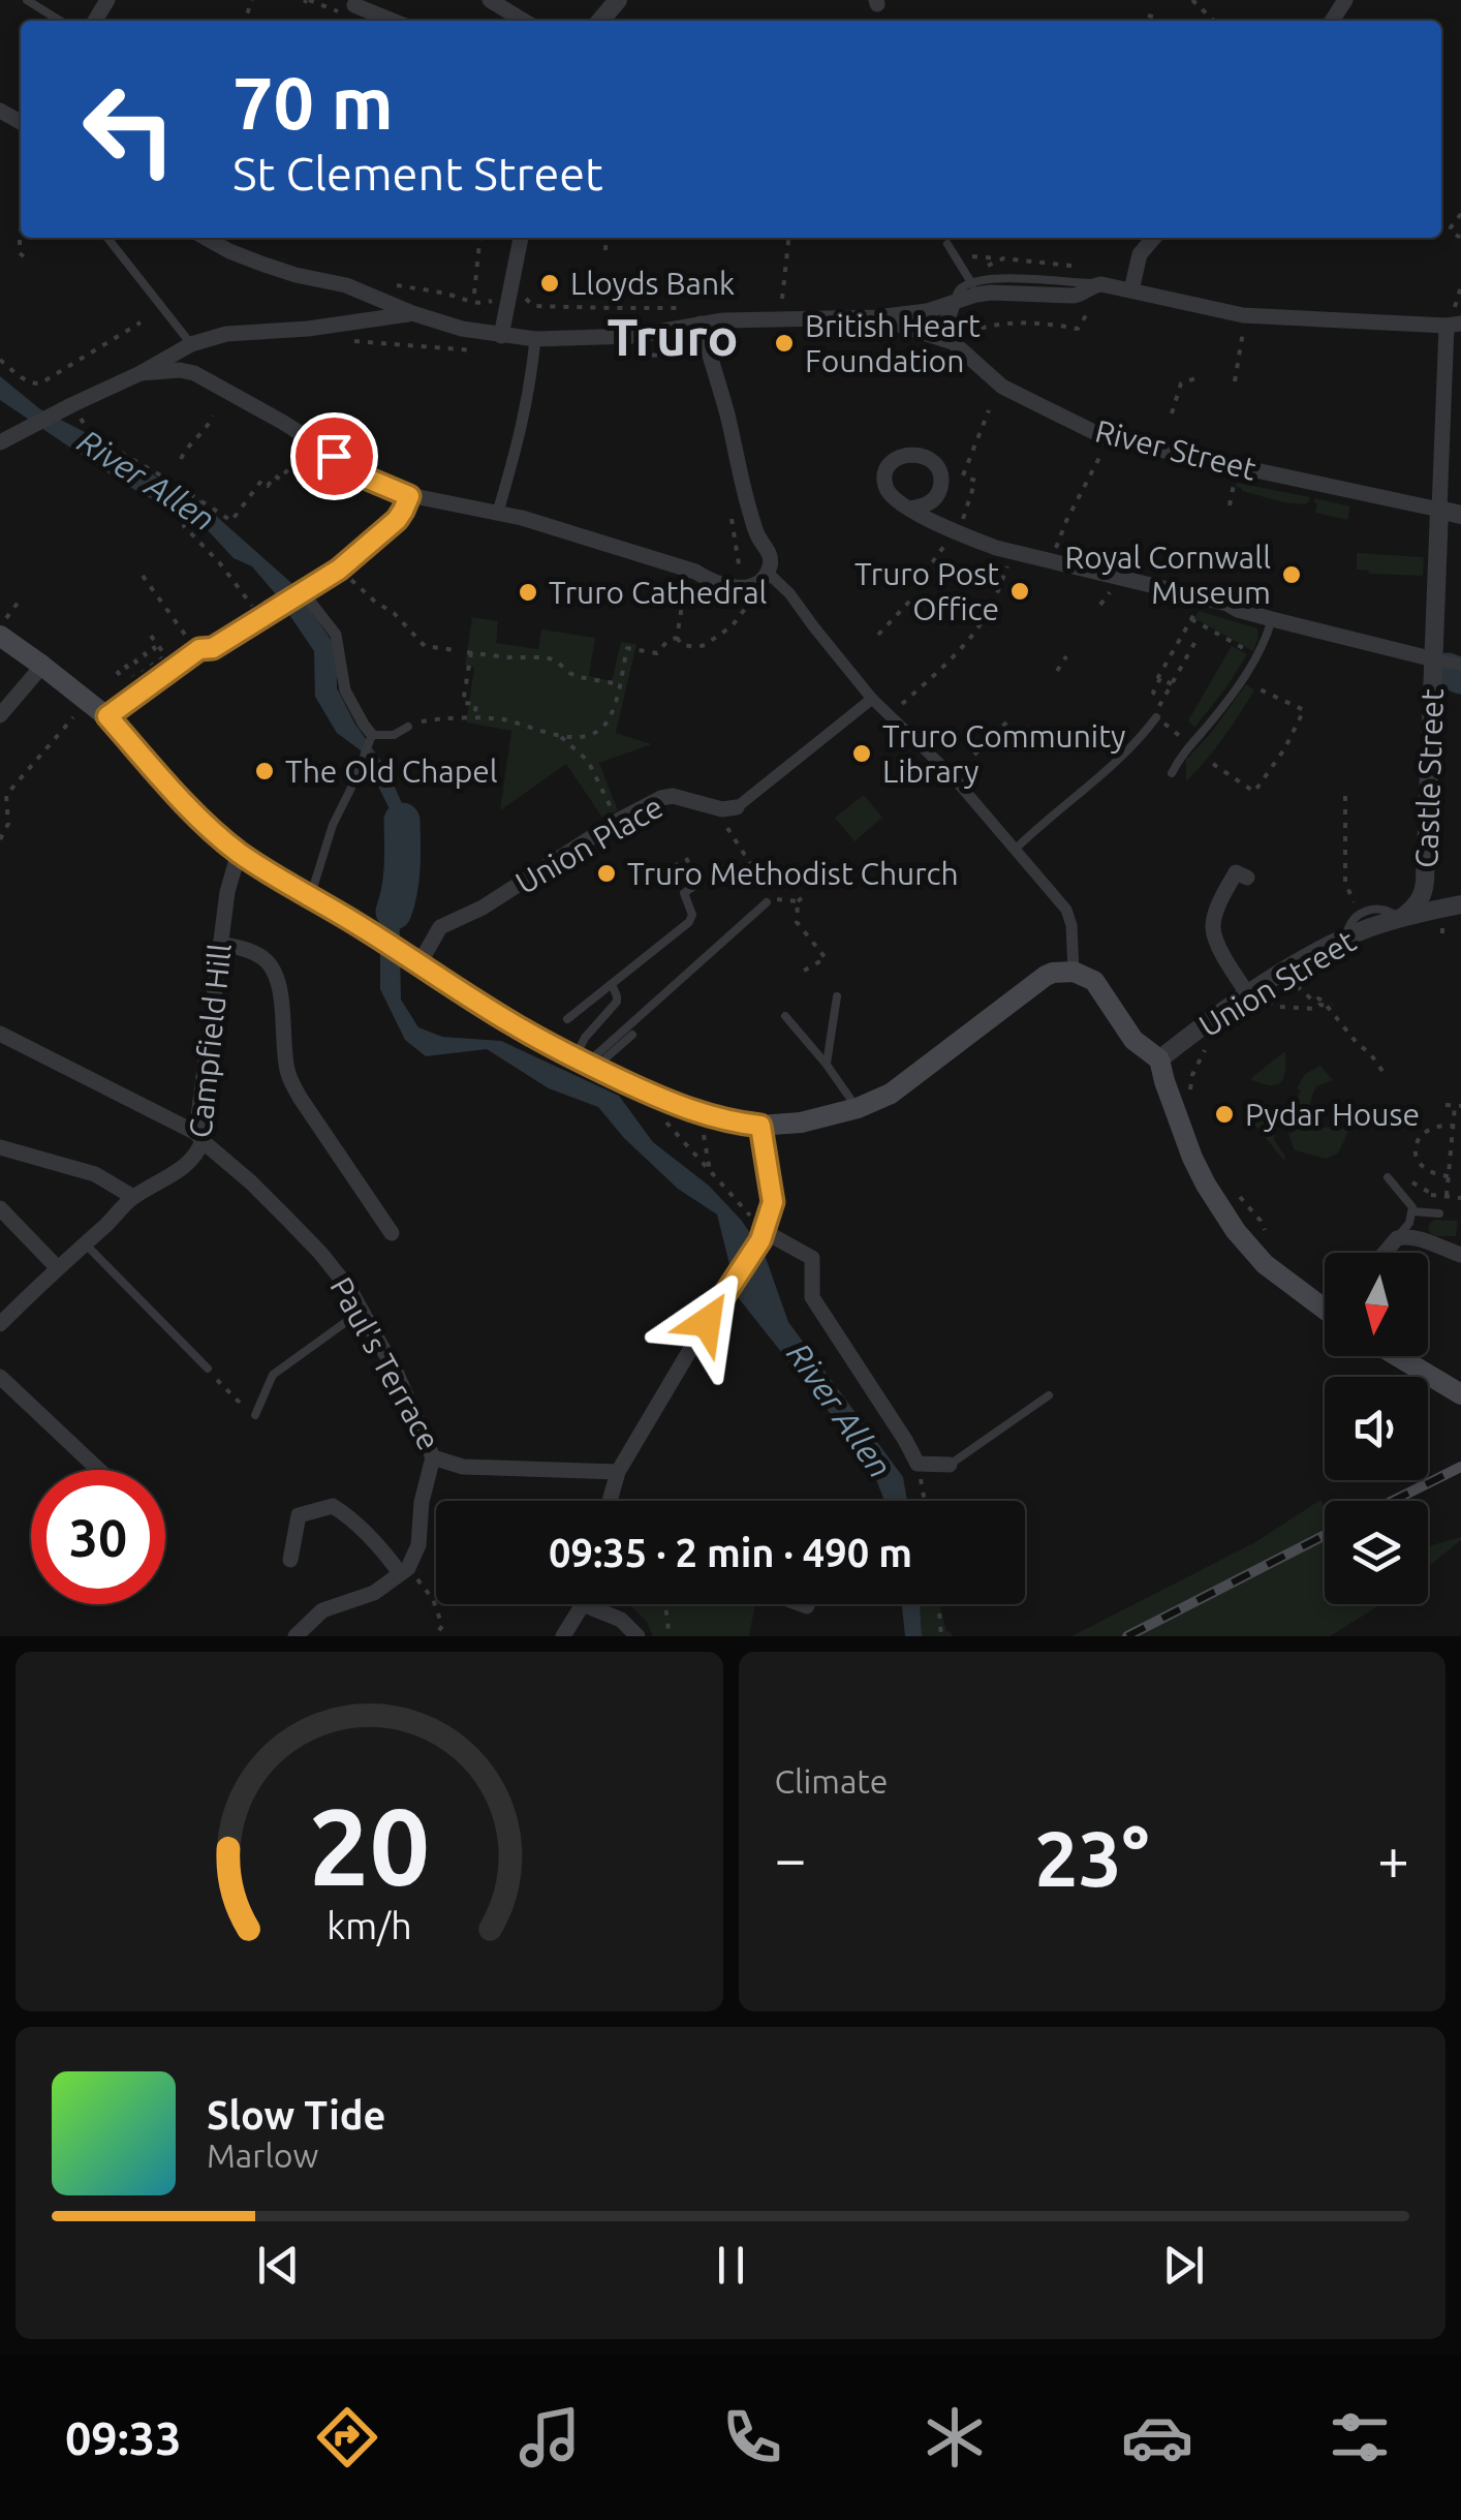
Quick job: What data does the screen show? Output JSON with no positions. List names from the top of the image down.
{
  "streets": {
    "street": [
      "River Street",
      "Castle Street",
      "Union Place",
      "Union Street",
      "Campfield Hill",
      "Paul's Terrace"
    ]
  },
  "crossings": [
    ["River Street", "Castle Street"],
    ["Castle Street", "Union Street"],
    ["Campfield Hill", "Paul's Terrace"]
  ],
  "districts": ["Truro"],
  "water": ["River Allen"],
  "places": [
    "Lloyds Bank",
    "British Heart Foundation",
    "Royal Cornwall Museum",
    "Truro Post Office",
    "Truro Cathedral",
    "Truro Community Library",
    "The Old Chapel",
    "Truro Methodist Church",
    "Pydar House"
  ],
  "north": "bottom",
  "page": {
    "turn": ["70 m", "St Clement Street"],
    "limit": "30",
    "trip": "09:35 · 2 min · 490 m",
    "tile": "Climate",
    "heat": ["−", "23°", "+"],
    "song": ["Slow Tide", "Marlow"],
    "tabs": "09:33",
    "gauge": ["20", "km/h"]
  }
}
